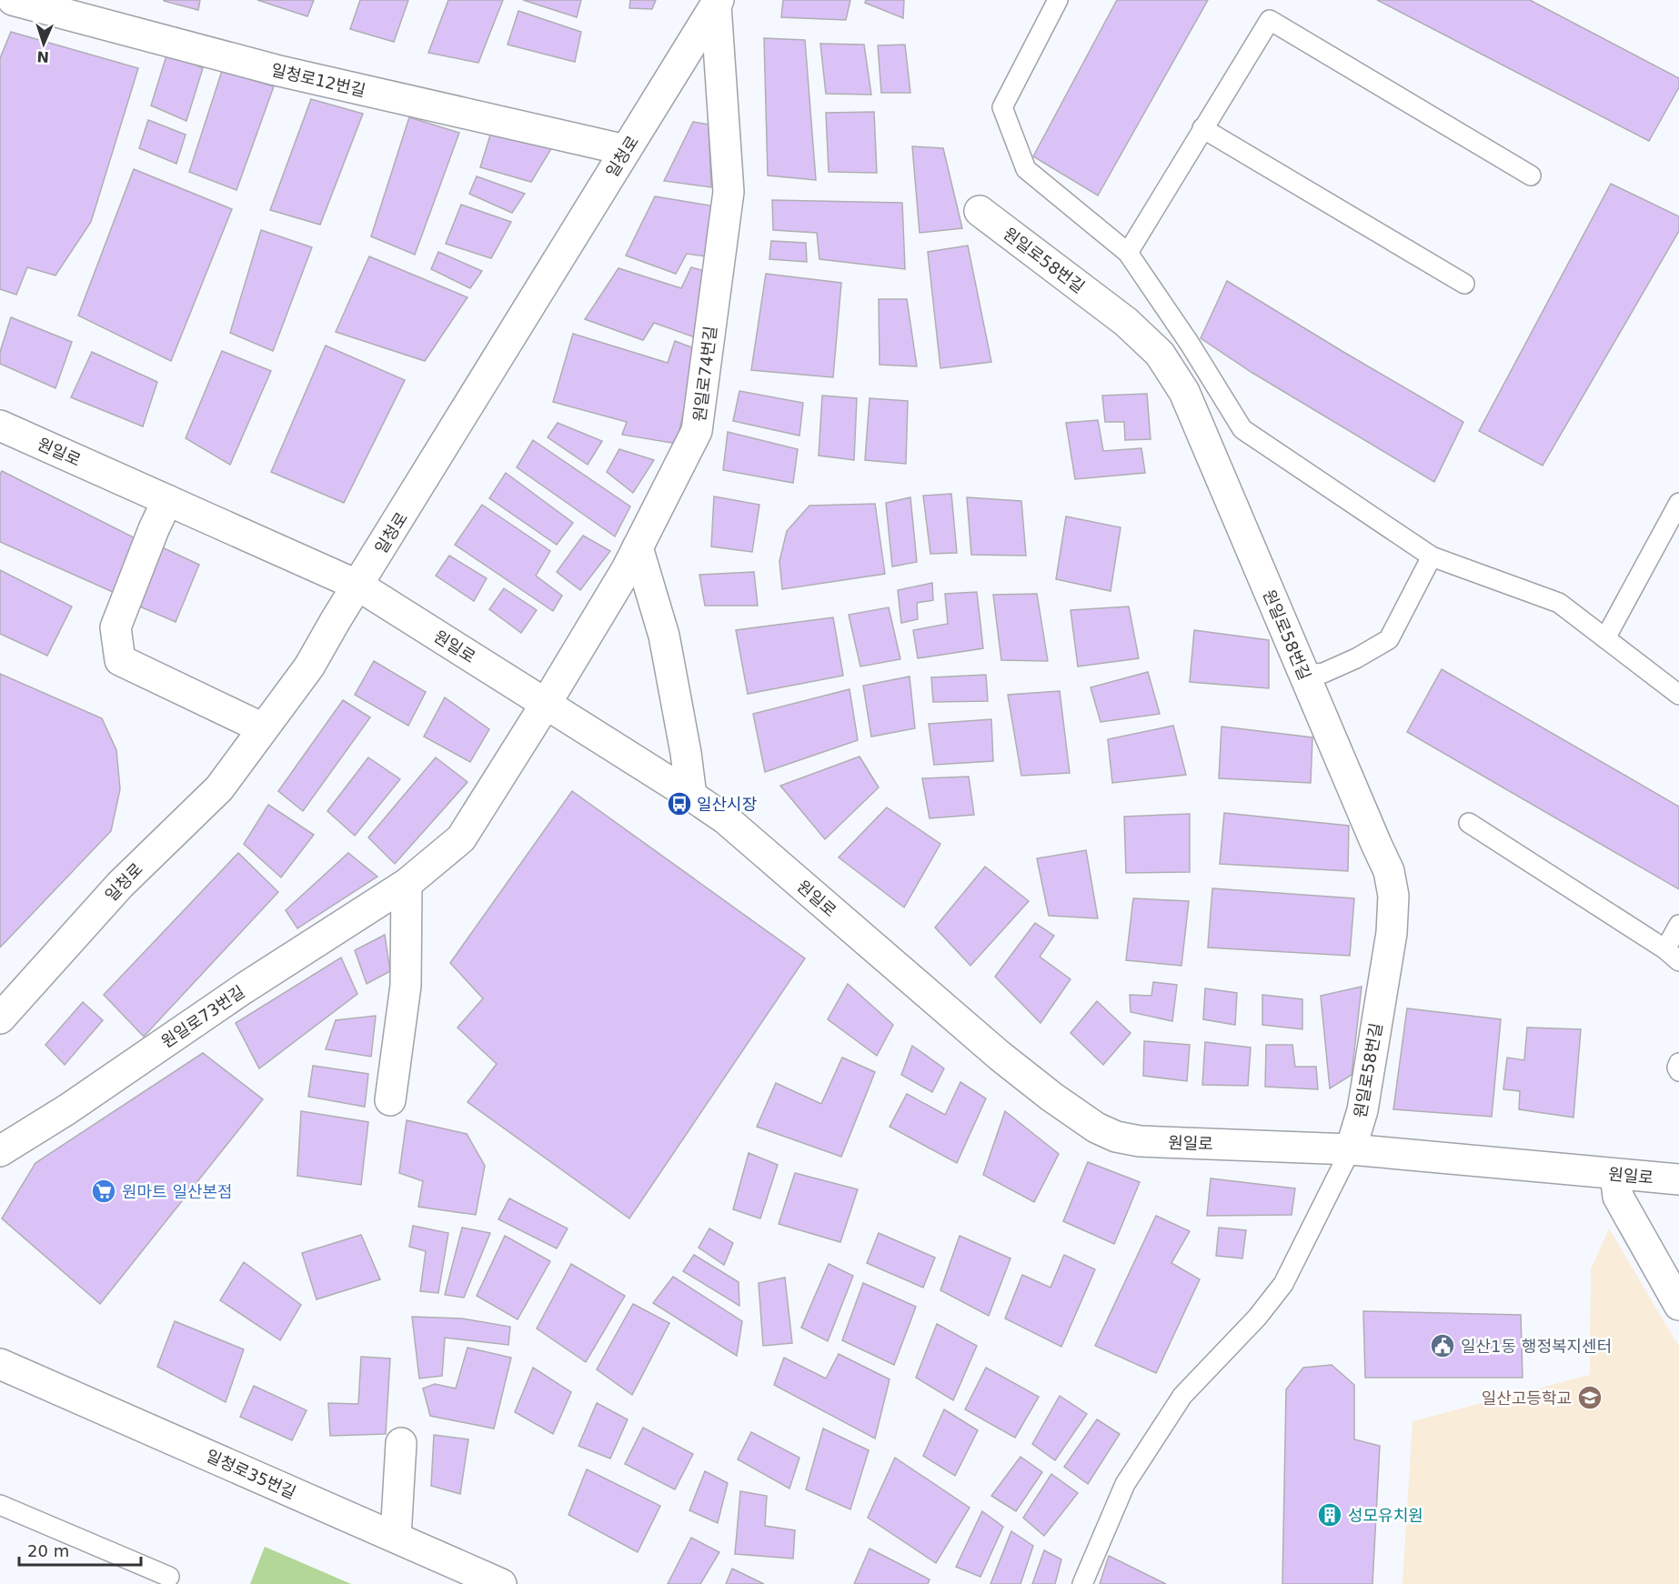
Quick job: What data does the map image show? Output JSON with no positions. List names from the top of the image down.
{
  "streets": {
    "street": [
      "일청로12번길",
      "일청로",
      "원일로58번길",
      "원일로74번길",
      "원일로",
      "원일로73번길",
      "일청로35번길"
    ]
  },
  "crossings": [
    ["일청로12번길", "일청로"],
    ["일청로", "원일로74번길"],
    ["일청로", "원일로"],
    ["원일로58번길", "원일로"],
    ["원일로74번길", "원일로"],
    ["원일로74번길", "원일로73번길"],
    ["원일로", "원일로73번길"]
  ],
  "places": {
    "bus stop": ["일산시장"],
    "supermarket": ["원마트 일산본점"],
    "public building": ["일산1동 행정복지센터"],
    "school or university": ["일산고등학교"],
    "building": ["성모유치원"]
  },
  "scale_bar": "20 m",
  "north": "bottom"
}
